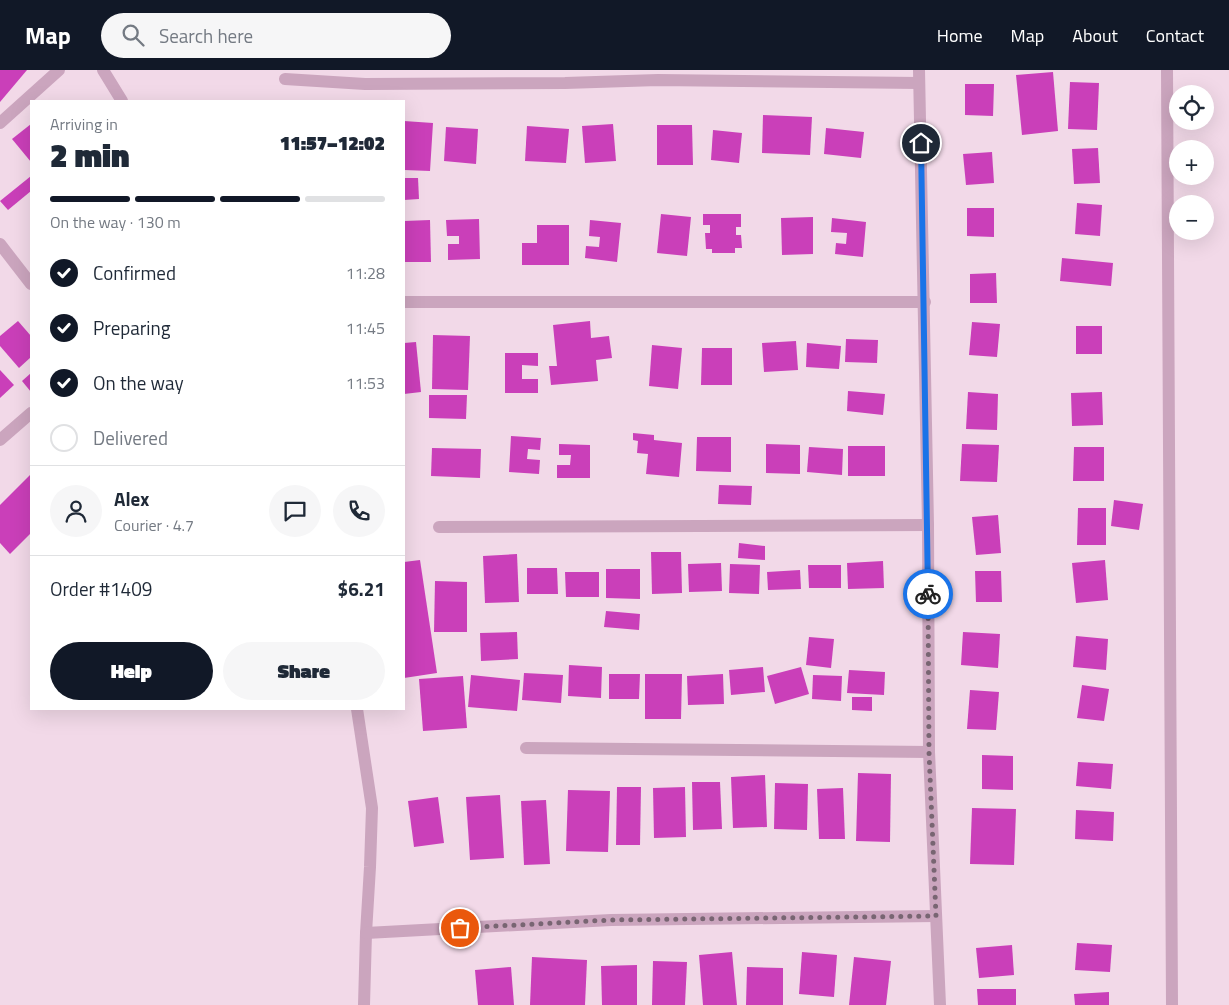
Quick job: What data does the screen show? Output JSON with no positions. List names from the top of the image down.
{
  "page": {
    "header": "Map",
    "search": "Search here",
    "nav": [
      "Home",
      "Map",
      "About",
      "Contact"
    ],
    "map_buttons": ["+", "−"],
    "heading": ["2 min", "Arriving in", "11:57–12:02"],
    "panel": [
      "Alex",
      "Courier · 4.7",
      "Order #1409",
      "$6.21"
    ],
    "bar": "On the way · 130 m",
    "list": [
      ["Confirmed", "11:28"],
      ["Preparing", "11:45"],
      ["On the way", "11:53"],
      "Delivered"
    ],
    "buttons": ["Help", "Share"]
  }
}
